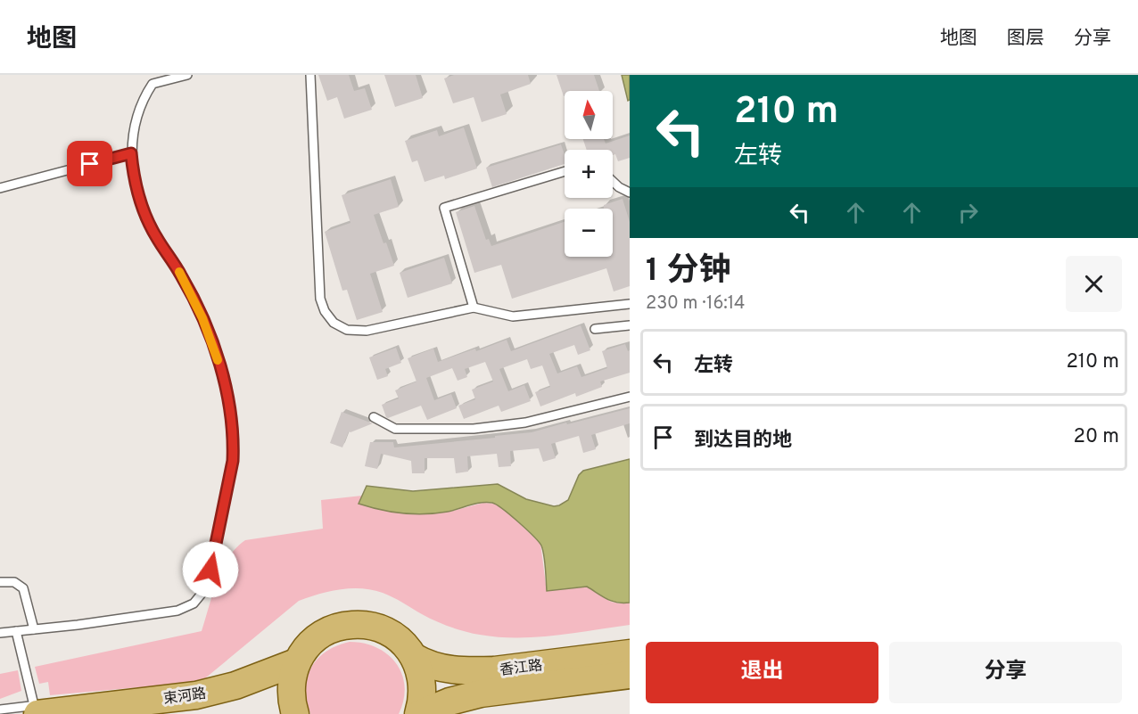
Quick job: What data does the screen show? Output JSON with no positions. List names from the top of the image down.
{
  "streets": {
    "main road": ["香江路", "束河路"]
  },
  "north": "top",
  "page": {
    "header": "地图",
    "nav": ["地图", "图层", "分享"],
    "turn": ["210 m", "左转"],
    "map_buttons": ["+", "−"],
    "heading": ["1 分钟", "230 m · 16:14"],
    "list": [
      {
        "name": "左转",
        "value": "210 m"
      },
      {
        "name": "到达目的地",
        "value": "20 m"
      }
    ],
    "buttons": ["退出", "分享"]
  }
}
